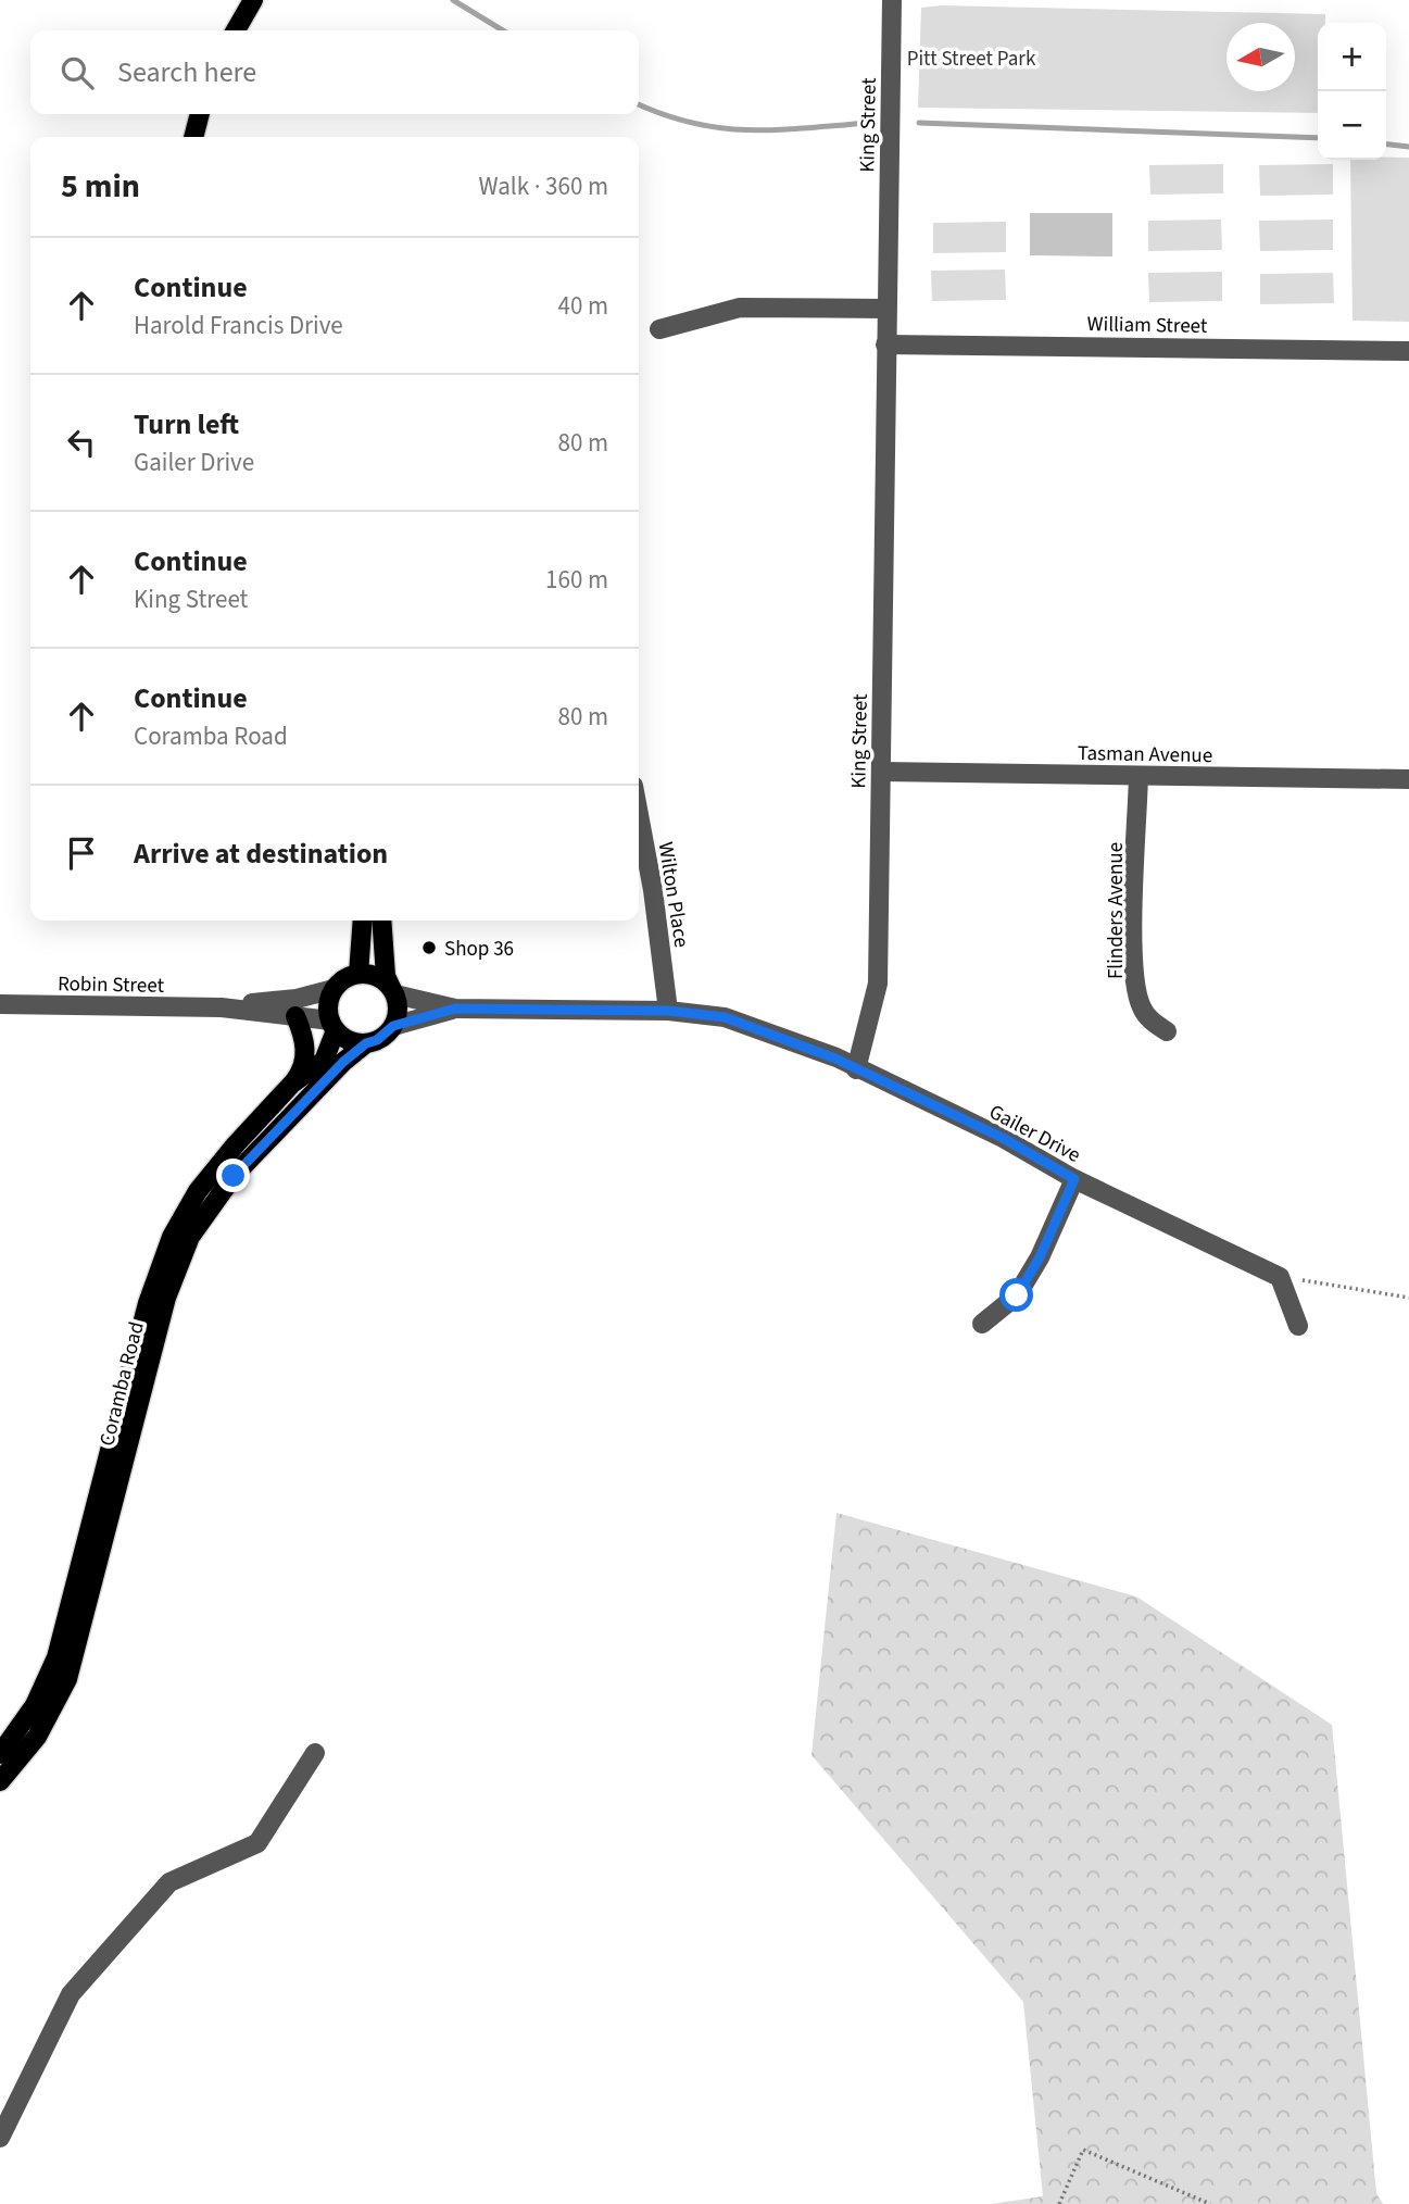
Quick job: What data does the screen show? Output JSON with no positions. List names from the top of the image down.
{
  "streets": {
    "main road": ["Coramba Road"],
    "street": [
      "King Street",
      "William Street",
      "Tasman Avenue",
      "Wilton Place",
      "Flinders Avenue",
      "Robin Street",
      "Gailer Drive"
    ]
  },
  "crossings": [
    ["King Street", "William Street"],
    ["King Street", "Tasman Avenue"],
    ["King Street", "Gailer Drive"],
    ["Tasman Avenue", "Flinders Avenue"],
    ["Robin Street", "Coramba Road"]
  ],
  "parks": ["Pitt Street Park"],
  "places": ["Shop 36"],
  "north": "left",
  "page": {
    "map_buttons": ["+", "−"],
    "search": "Search here",
    "heading": ["5 min", "Walk · 360 m"],
    "list": [
      ["Continue", "Harold Francis Drive", "40 m"],
      ["Turn left", "Gailer Drive", "80 m"],
      ["Continue", "King Street", "160 m"],
      ["Continue", "Coramba Road", "80 m"],
      "Arrive at destination"
    ]
  }
}
